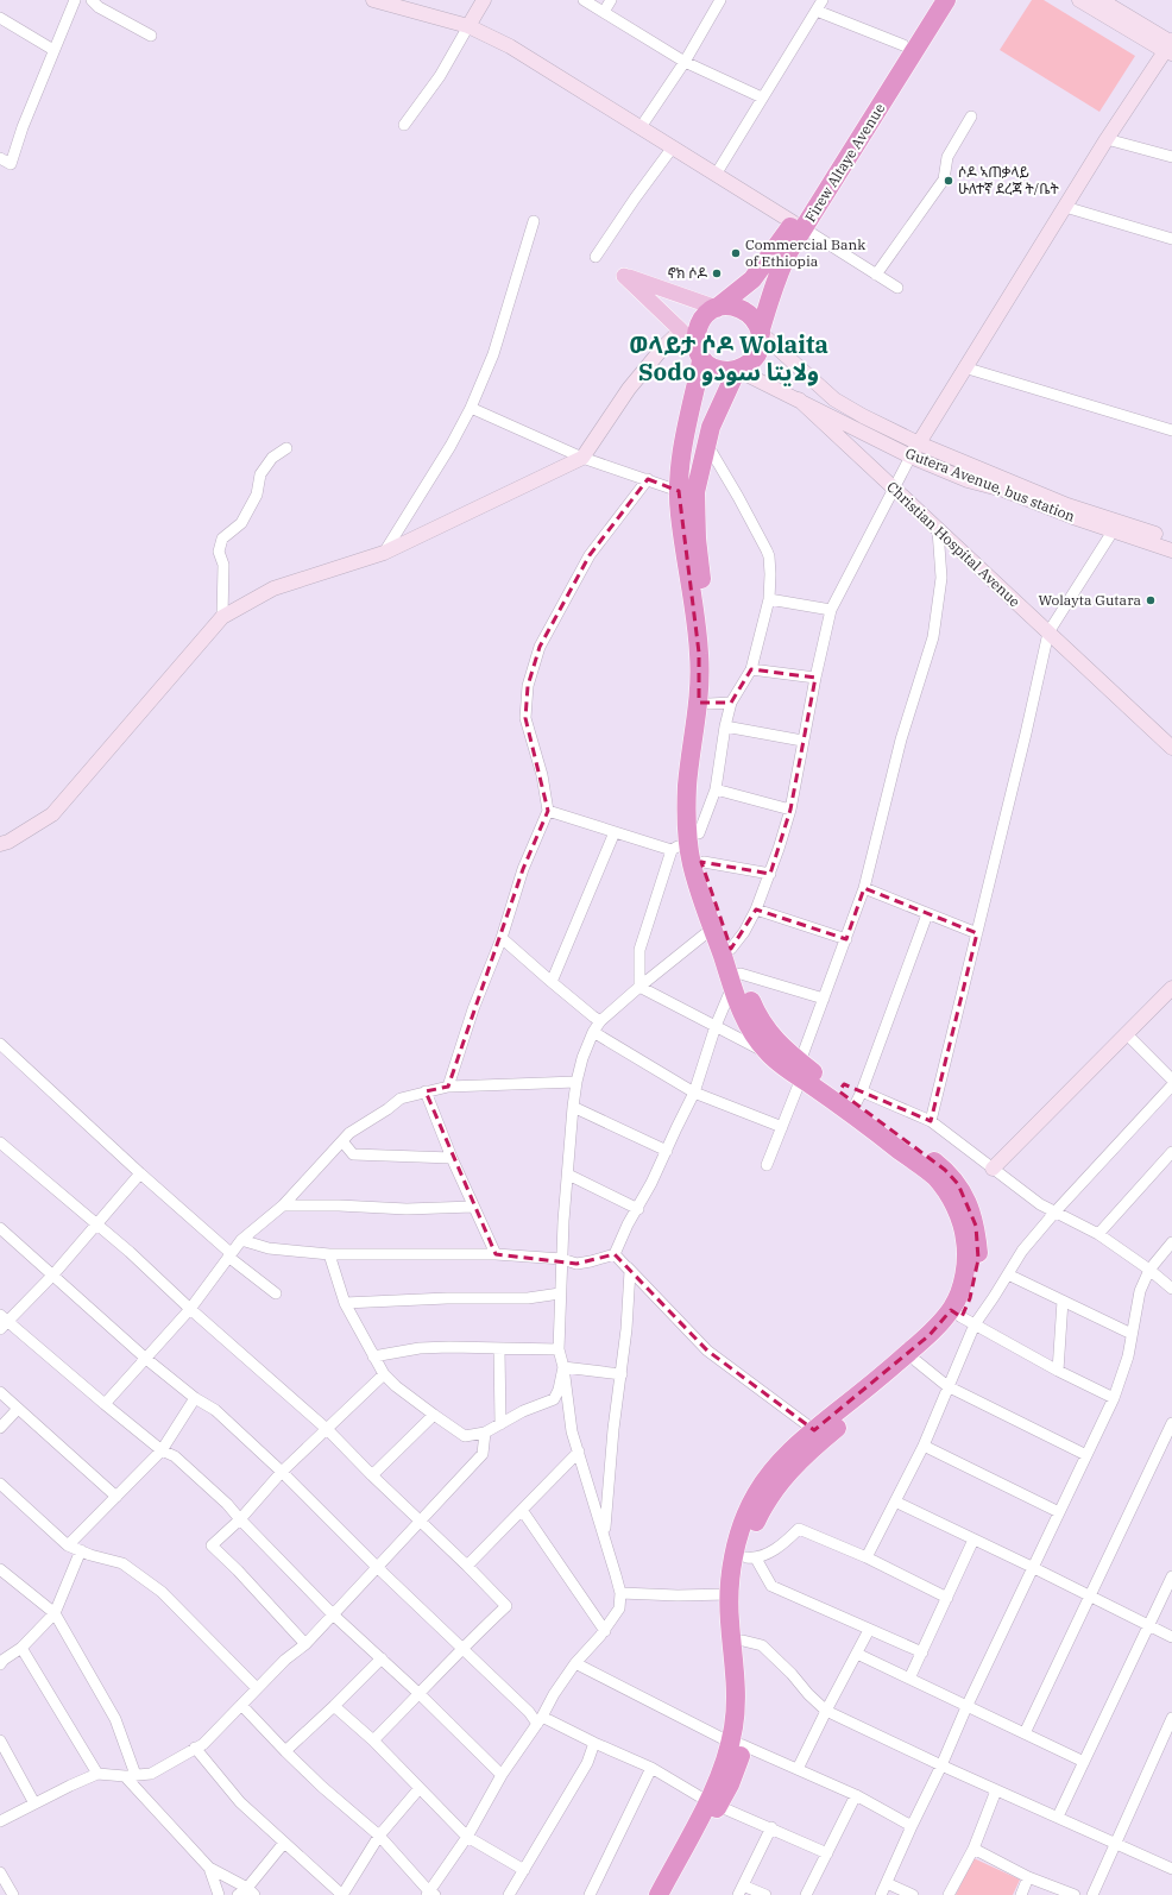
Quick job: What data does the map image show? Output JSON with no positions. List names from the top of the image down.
{
  "streets": {
    "highway": ["Firew Altaye Avenue"],
    "main road": ["Gutera Avenue, bus station", "Christian Hospital Avenue"]
  },
  "crossings": [
    ["Firew Altaye Avenue", "Gutera Avenue, bus station"],
    ["Gutera Avenue, bus station", "Christian Hospital Avenue"]
  ],
  "districts": ["ወላይታ ሶዶ Wolaita Sodo ولايتا سودو"],
  "places": [
    "ሶዶ ኣጠቃላይ ሁለተኛ ደረጃ ት/ቤት",
    "Commercial Bank of Ethiopia",
    "ኖክ ሶዶ",
    "Wolayta Gutara"
  ]
}
